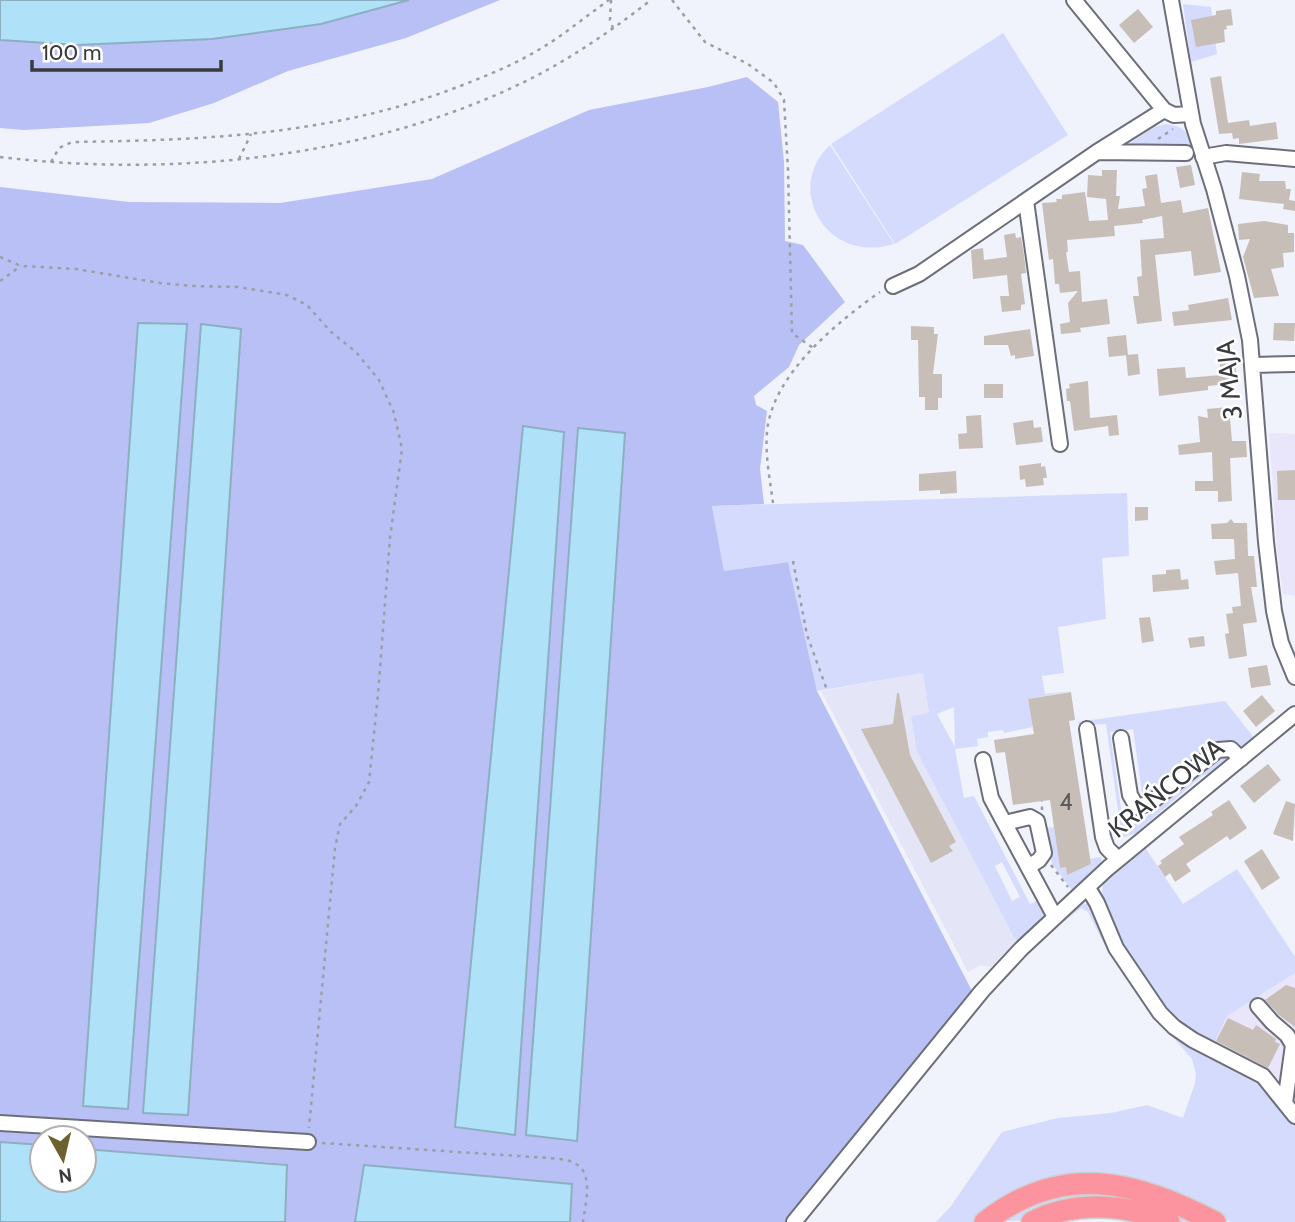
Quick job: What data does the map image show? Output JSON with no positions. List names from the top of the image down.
{
  "streets": {
    "street": ["3 MAJA", "KRAŃCOWA"]
  },
  "house_numbers": ["4"],
  "scale_bar": "100 m",
  "north": "bottom"
}
